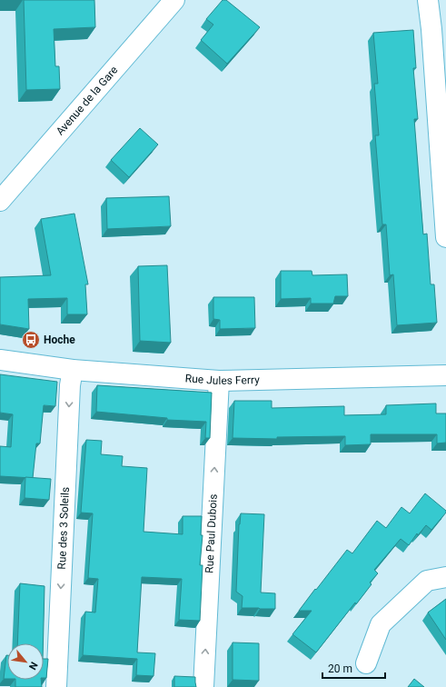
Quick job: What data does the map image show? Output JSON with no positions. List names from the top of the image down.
{
  "streets": {
    "street": [
      "Avenue de la Gare",
      "Rue Jules Ferry",
      "Rue des 3 Soleils",
      "Rue Paul Dubois"
    ]
  },
  "crossings": [
    ["Rue Jules Ferry", "Rue des 3 Soleils"],
    ["Rue Jules Ferry", "Rue Paul Dubois"]
  ],
  "one_way": ["Rue des 3 Soleils", "Rue Paul Dubois"],
  "places": {
    "bus stop": ["Hoche"]
  },
  "scale_bar": "20 m",
  "north": "bottom right"
}
